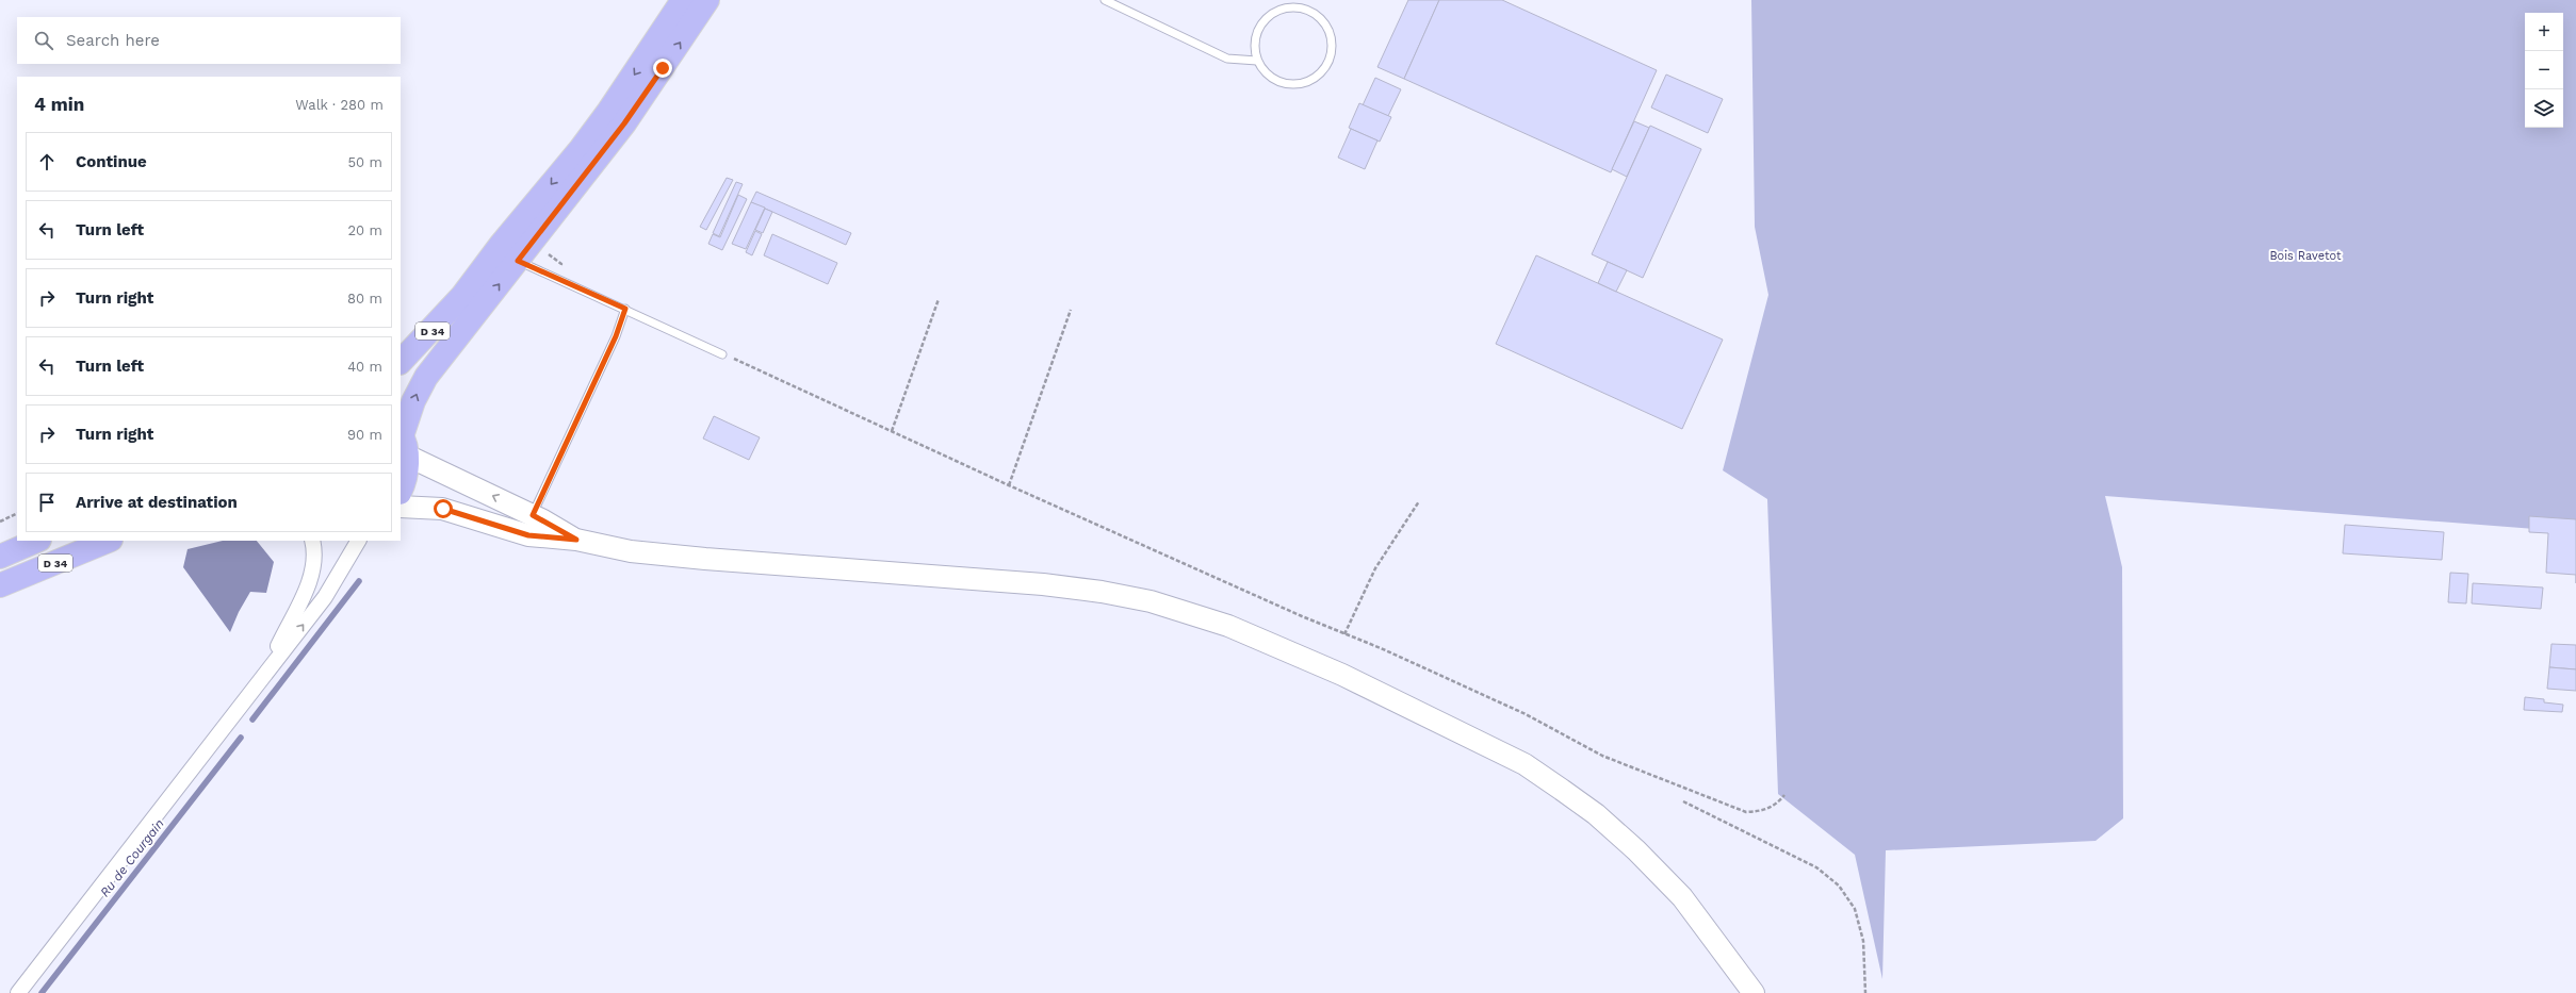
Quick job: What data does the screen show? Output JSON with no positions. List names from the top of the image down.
{
  "streets": {
    "main road": ["D 34"]
  },
  "water": ["Ru de Courgain"],
  "parks": ["Bois Ravetot"],
  "page": {
    "map_buttons": ["+", "−"],
    "search": "Search here",
    "heading": ["4 min", "Walk · 280 m"],
    "list": [
      ["Continue", "50 m"],
      ["Turn left", "20 m"],
      ["Turn right", "80 m"],
      ["Turn left", "40 m"],
      ["Turn right", "90 m"],
      "Arrive at destination"
    ]
  }
}
